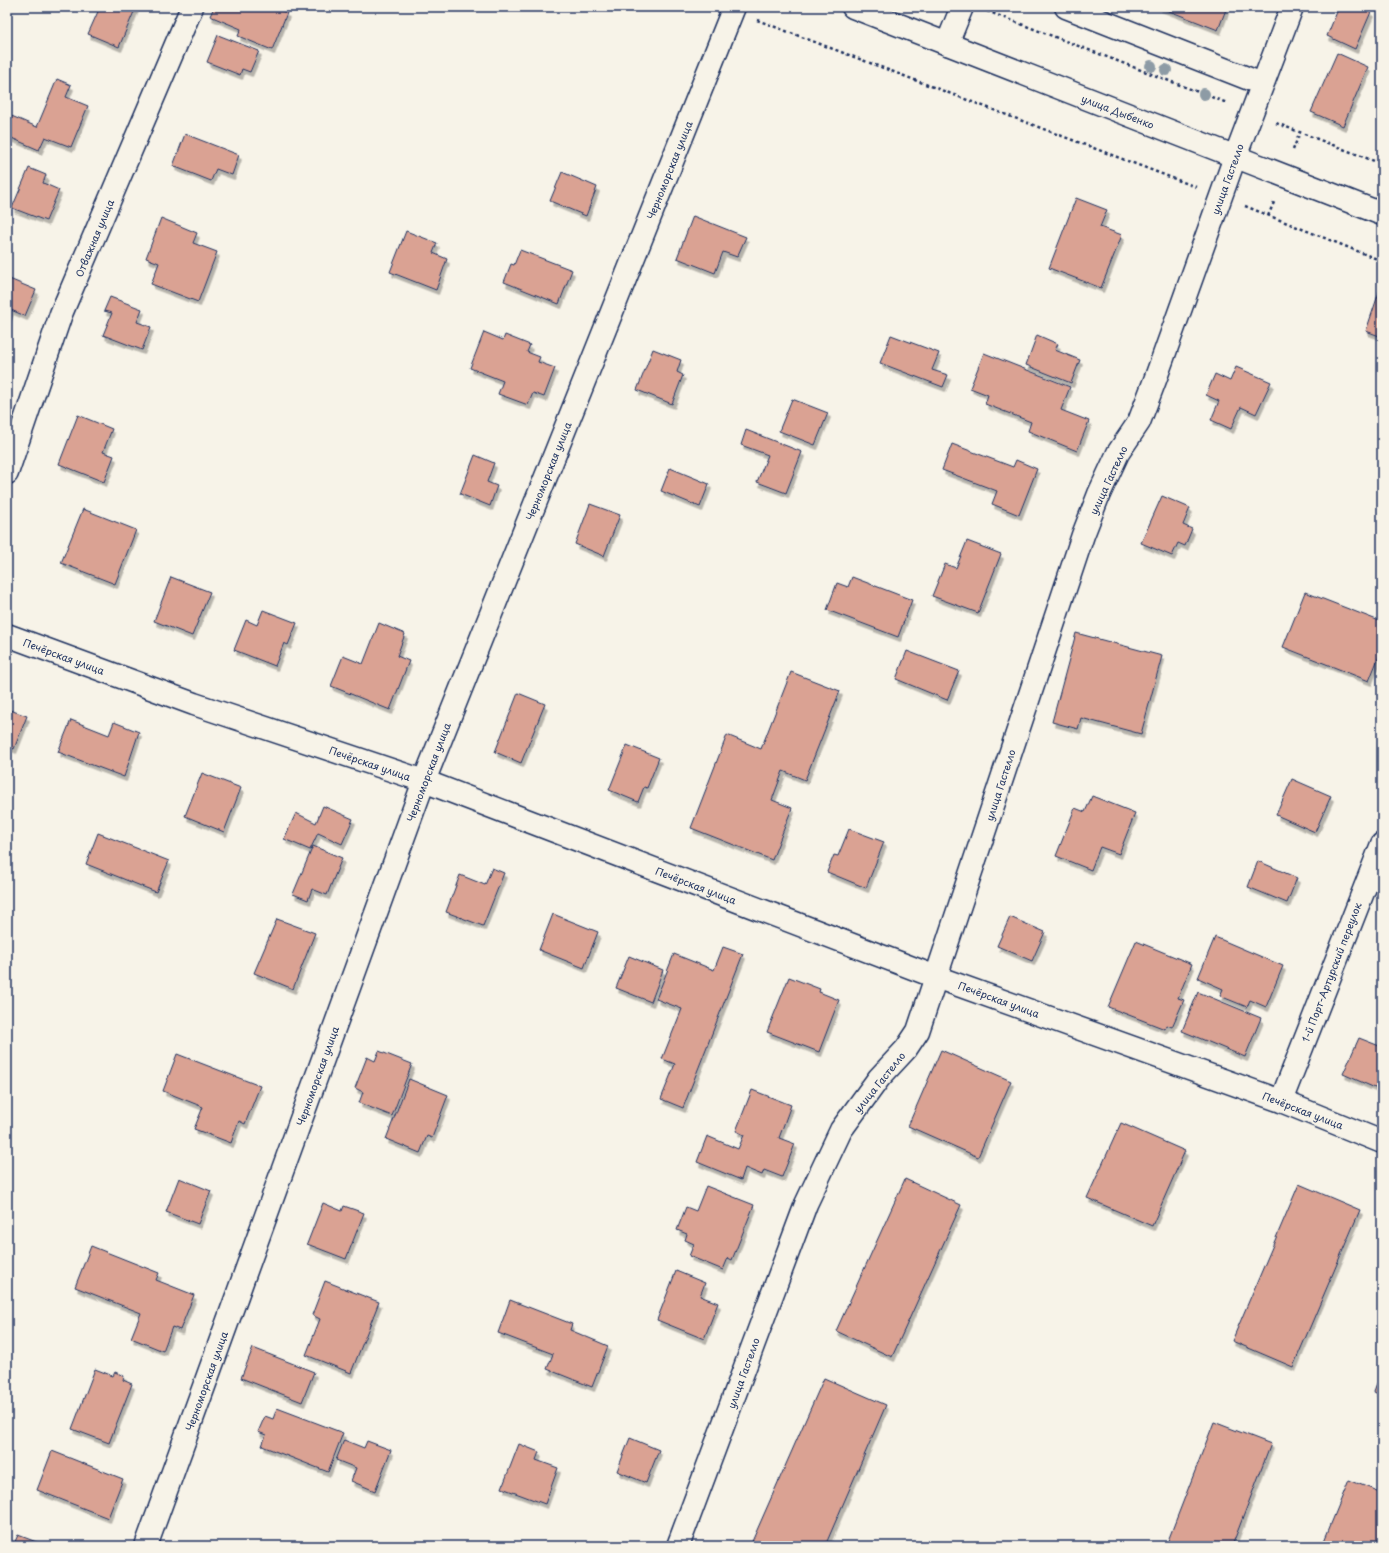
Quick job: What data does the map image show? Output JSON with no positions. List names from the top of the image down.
{
  "streets": {
    "street": [
      "улица Дыбенко",
      "Черноморская улица",
      "улица Гастелло",
      "Отважная улица",
      "Печёрская улица",
      "1-й Порт-Артурский переулок"
    ]
  },
  "crossings": [
    ["улица Дыбенко", "улица Гастелло"],
    ["Черноморская улица", "Печёрская улица"],
    ["улица Гастелло", "Печёрская улица"],
    ["Печёрская улица", "1-й Порт-Артурский переулок"]
  ]
}
